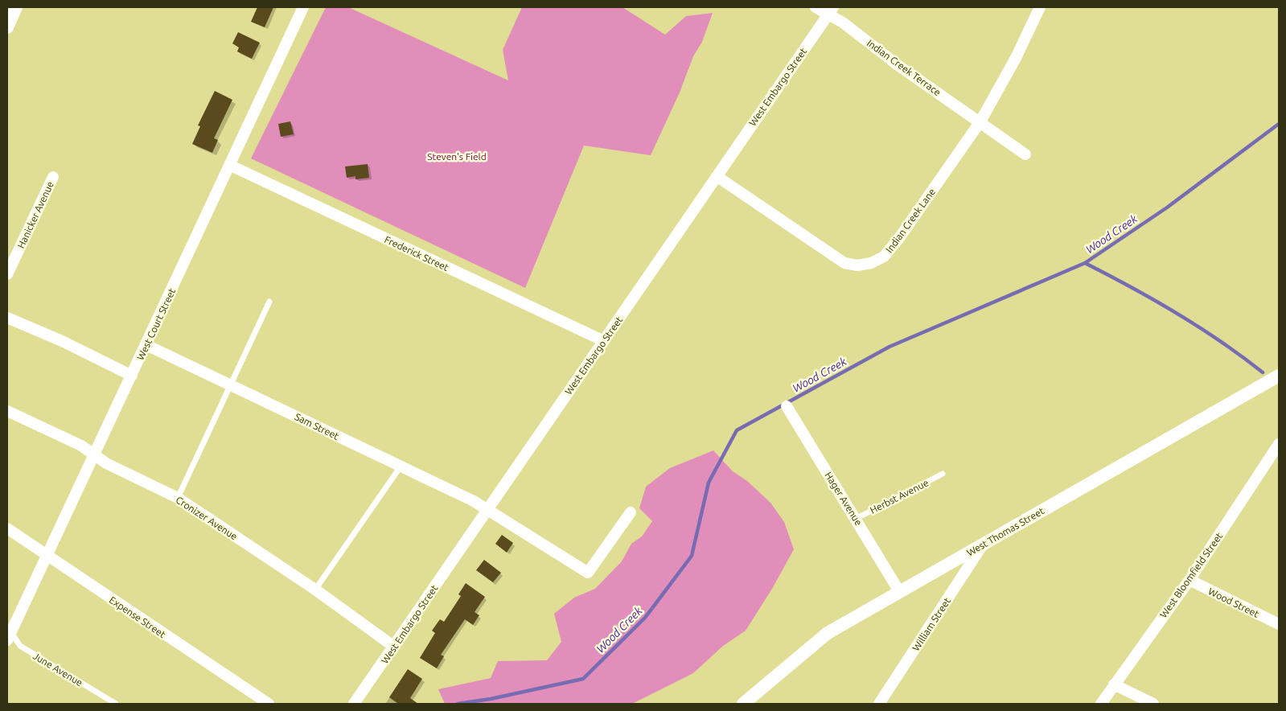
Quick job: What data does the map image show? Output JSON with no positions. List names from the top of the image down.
{
  "streets": {
    "street": [
      "Indian Creek Terrace",
      "West Embargo Street",
      "Hanicker Avenue",
      "Indian Creek Lane",
      "Frederick Street",
      "West Court Street",
      "Sam Street",
      "Hager Avenue",
      "Cronizer Avenue",
      "West Thomas Street",
      "West Bloomfield Street",
      "Wood Street",
      "Expense Street",
      "William Street"
    ],
    "lane": ["Herbst Avenue", "June Avenue"]
  },
  "crossings": [
    ["Indian Creek Terrace", "West Embargo Street"],
    ["Indian Creek Terrace", "Indian Creek Lane"],
    ["West Embargo Street", "Indian Creek Lane"],
    ["West Embargo Street", "Frederick Street"],
    ["West Embargo Street", "Sam Street"],
    ["West Embargo Street", "Cronizer Avenue"],
    ["Frederick Street", "West Court Street"],
    ["West Court Street", "Sam Street"],
    ["West Court Street", "Cronizer Avenue"],
    ["West Court Street", "Expense Street"],
    ["West Court Street", "June Avenue"],
    ["Herbst Avenue", "Hager Avenue"],
    ["Hager Avenue", "West Thomas Street"],
    ["West Thomas Street", "William Street"],
    ["West Bloomfield Street", "Wood Street"]
  ],
  "water": ["Wood Creek"],
  "parks": ["Steven's Field"]
}
